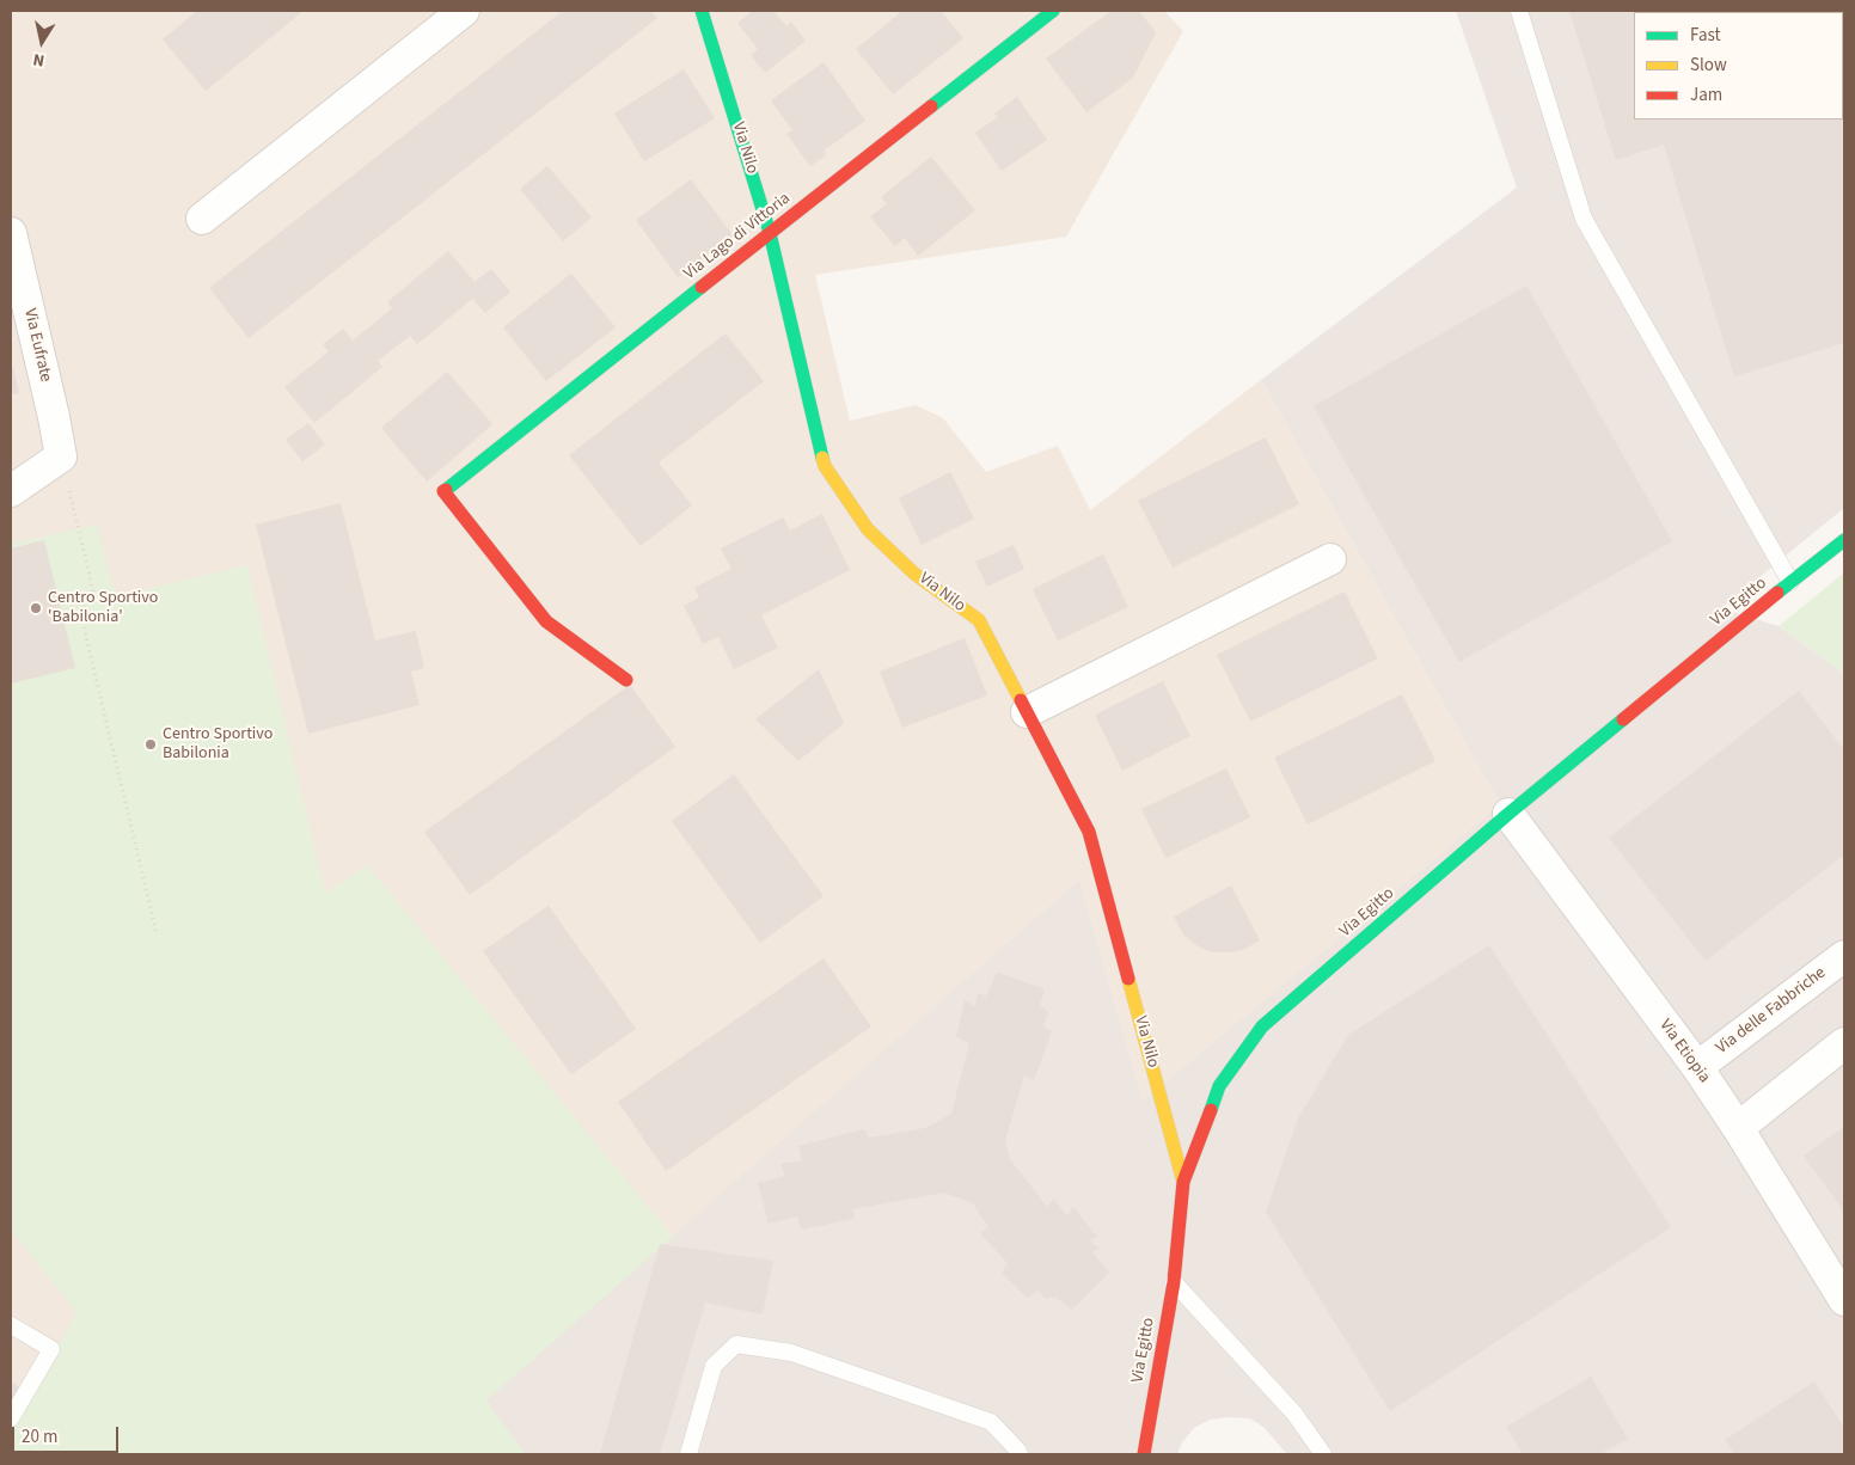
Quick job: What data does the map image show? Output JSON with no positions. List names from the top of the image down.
{
  "streets": {
    "street": [
      "Via Nilo",
      "Via Lago di Vittoria",
      "Via Eufrate",
      "Via Egitto",
      "Via delle Fabbriche",
      "Via Etiopia"
    ]
  },
  "crossings": [
    ["Via Nilo", "Via Lago di Vittoria"],
    ["Via Nilo", "Via Egitto"],
    ["Via Egitto", "Via Etiopia"],
    ["Via delle Fabbriche", "Via Etiopia"]
  ],
  "places": ["Centro Sportivo 'Babilonia'", "Centro Sportivo Babilonia"],
  "legend": ["Fast", "Slow", "Jam"],
  "scale_bar": "20 m",
  "north": "bottom"
}
